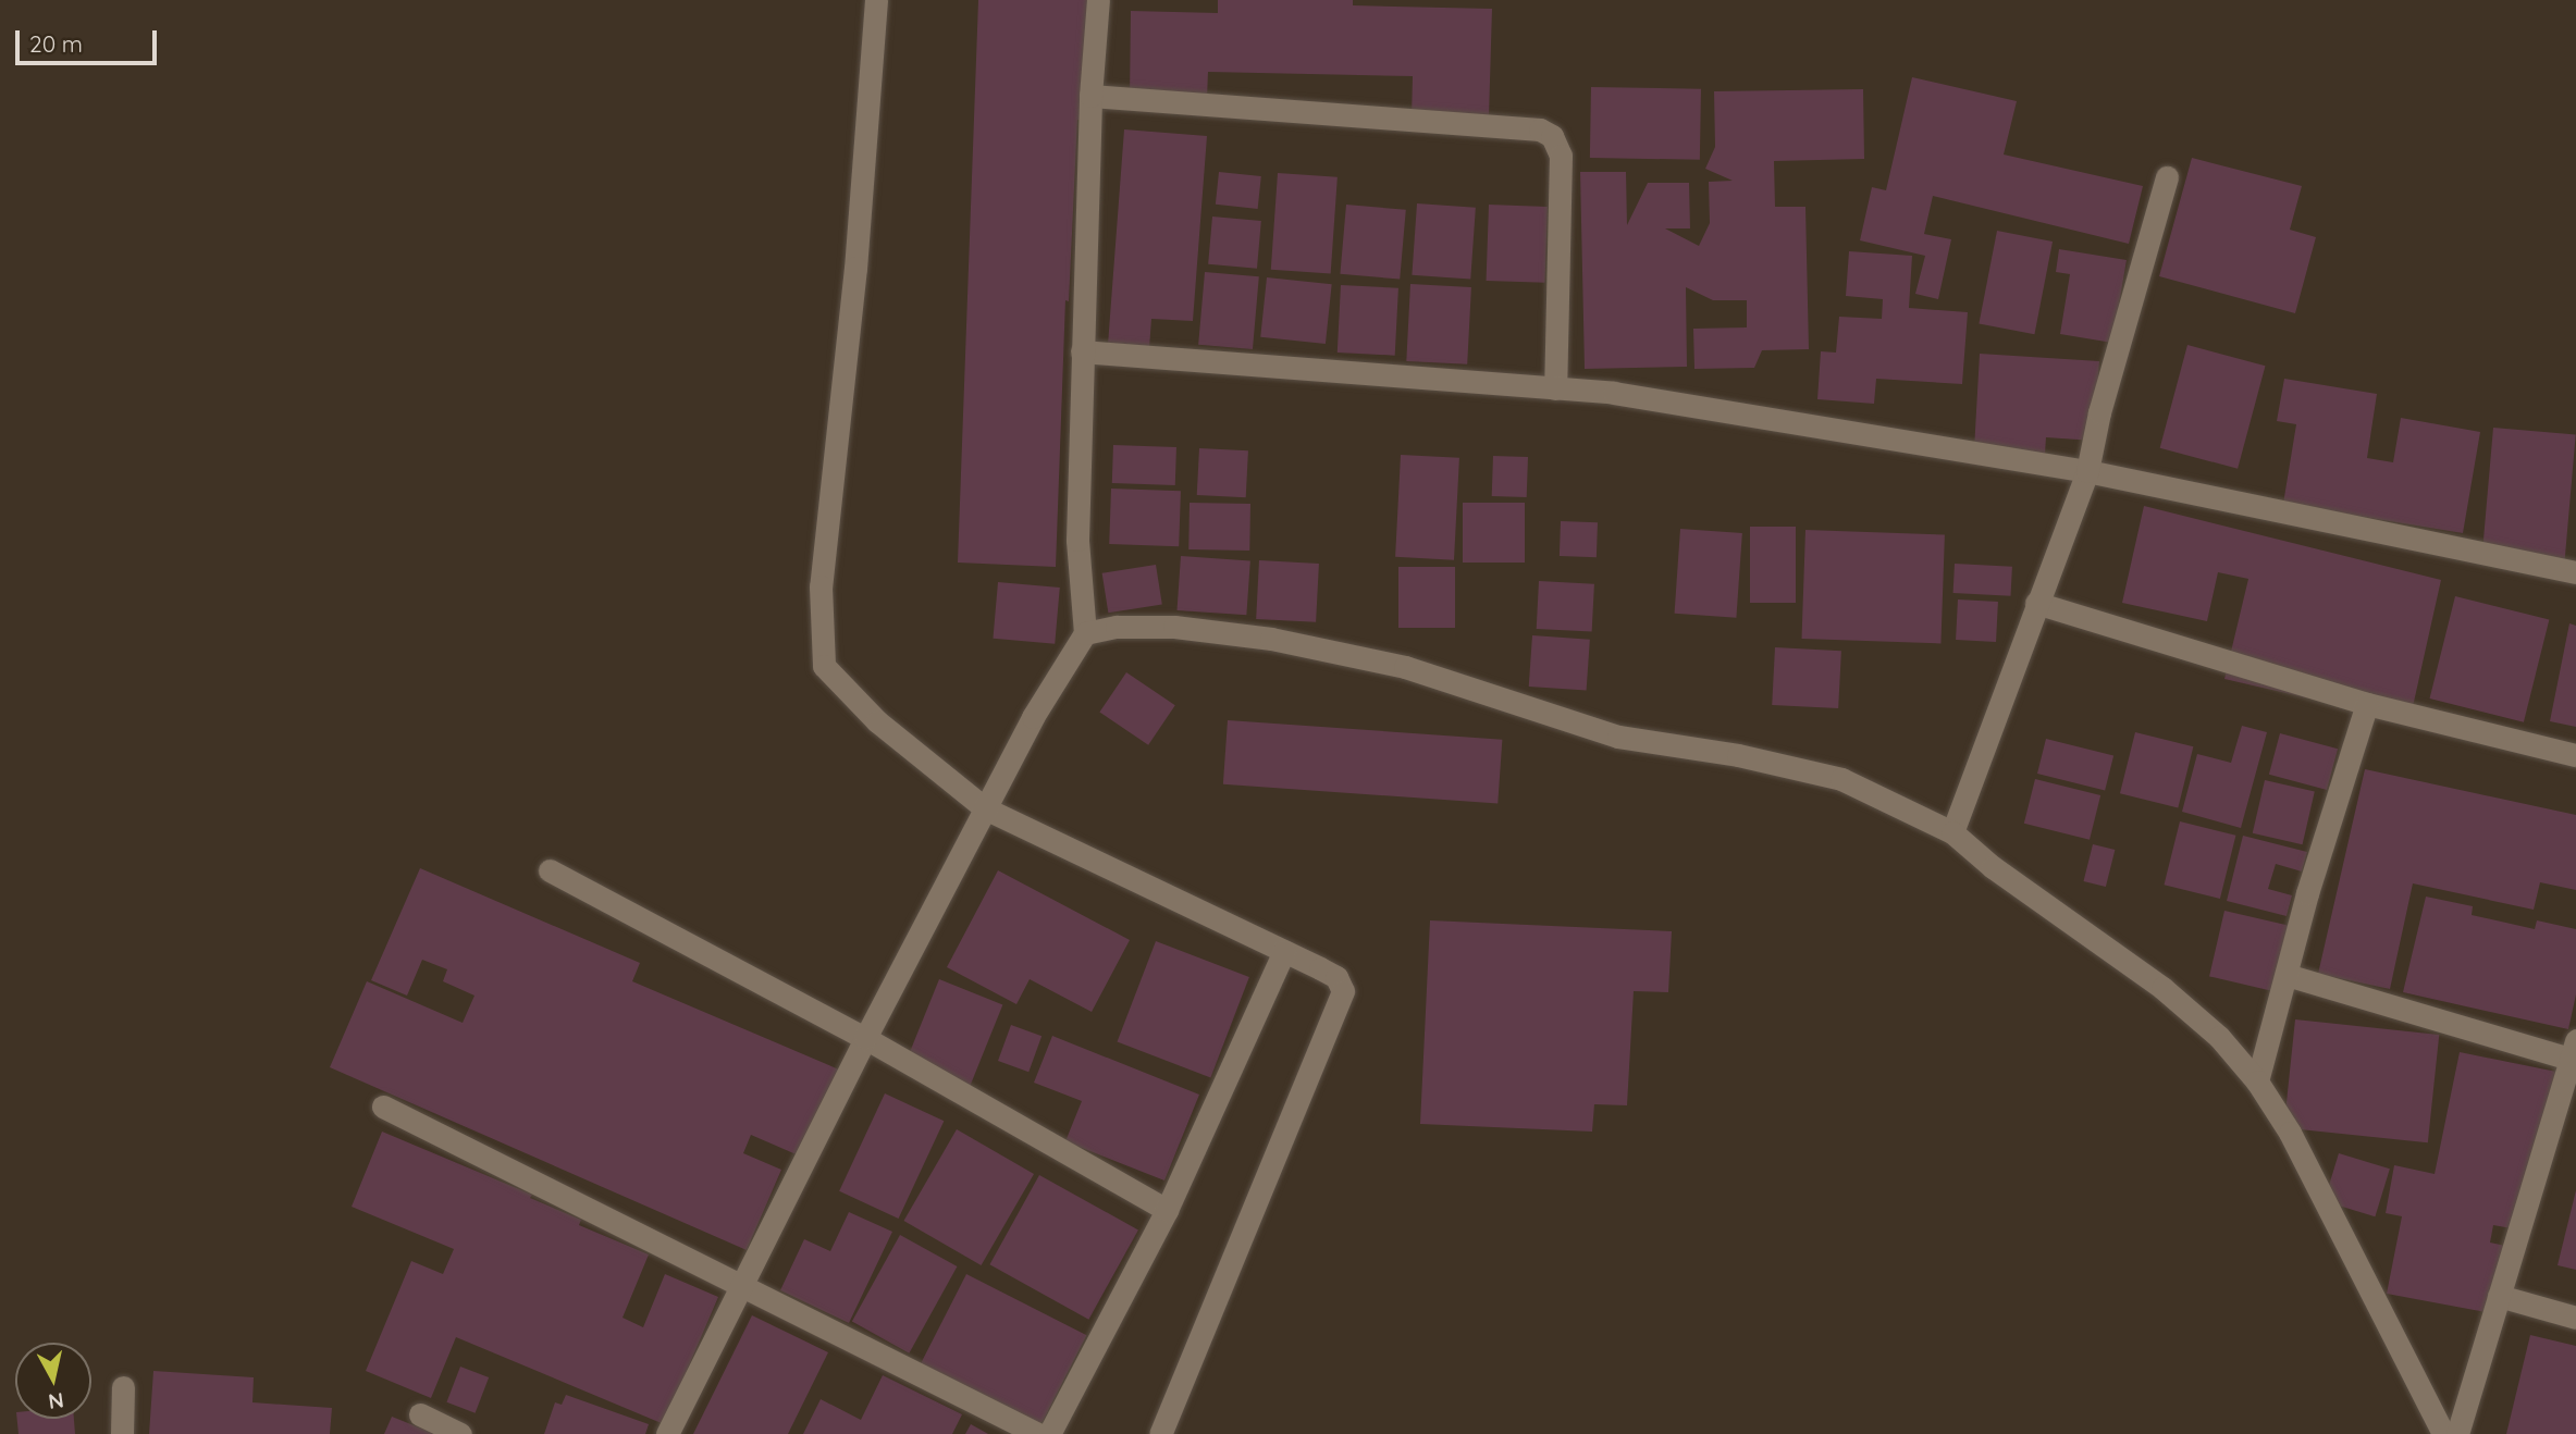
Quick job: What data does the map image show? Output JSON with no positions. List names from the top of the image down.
{
  "scale_bar": "20 m",
  "north": "bottom"
}
